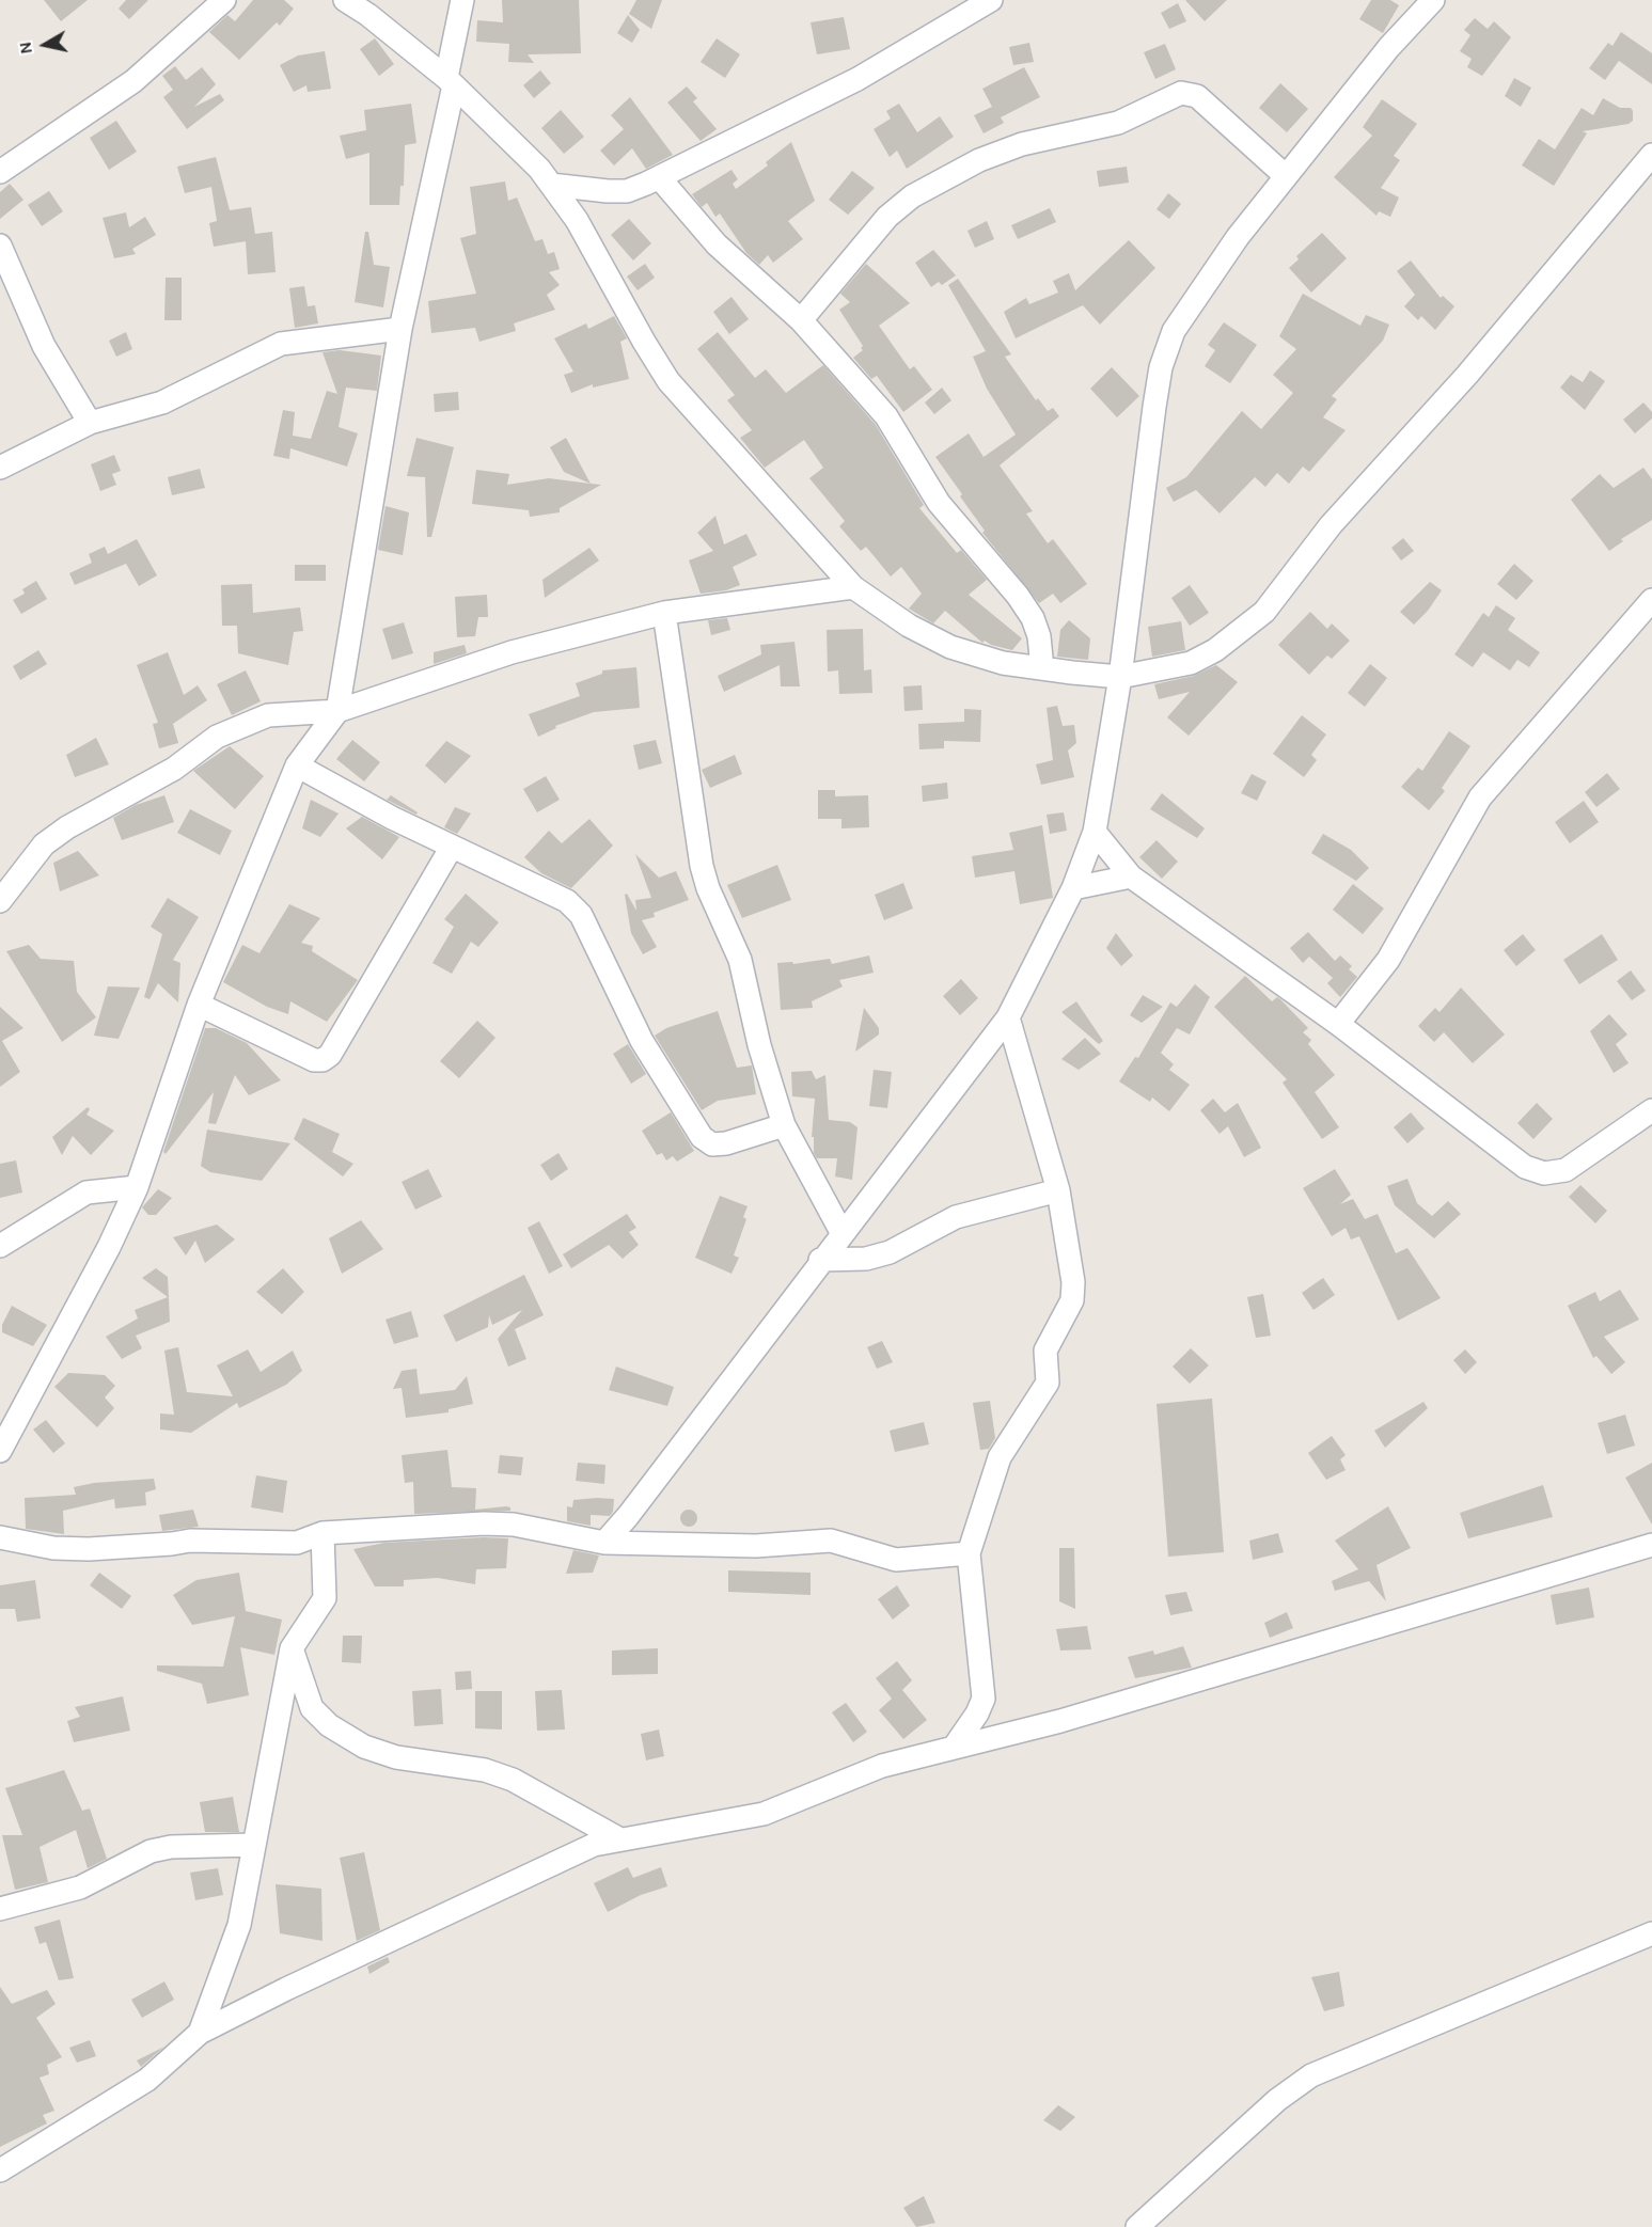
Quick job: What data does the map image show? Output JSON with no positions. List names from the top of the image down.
{
  "north": "left"
}
